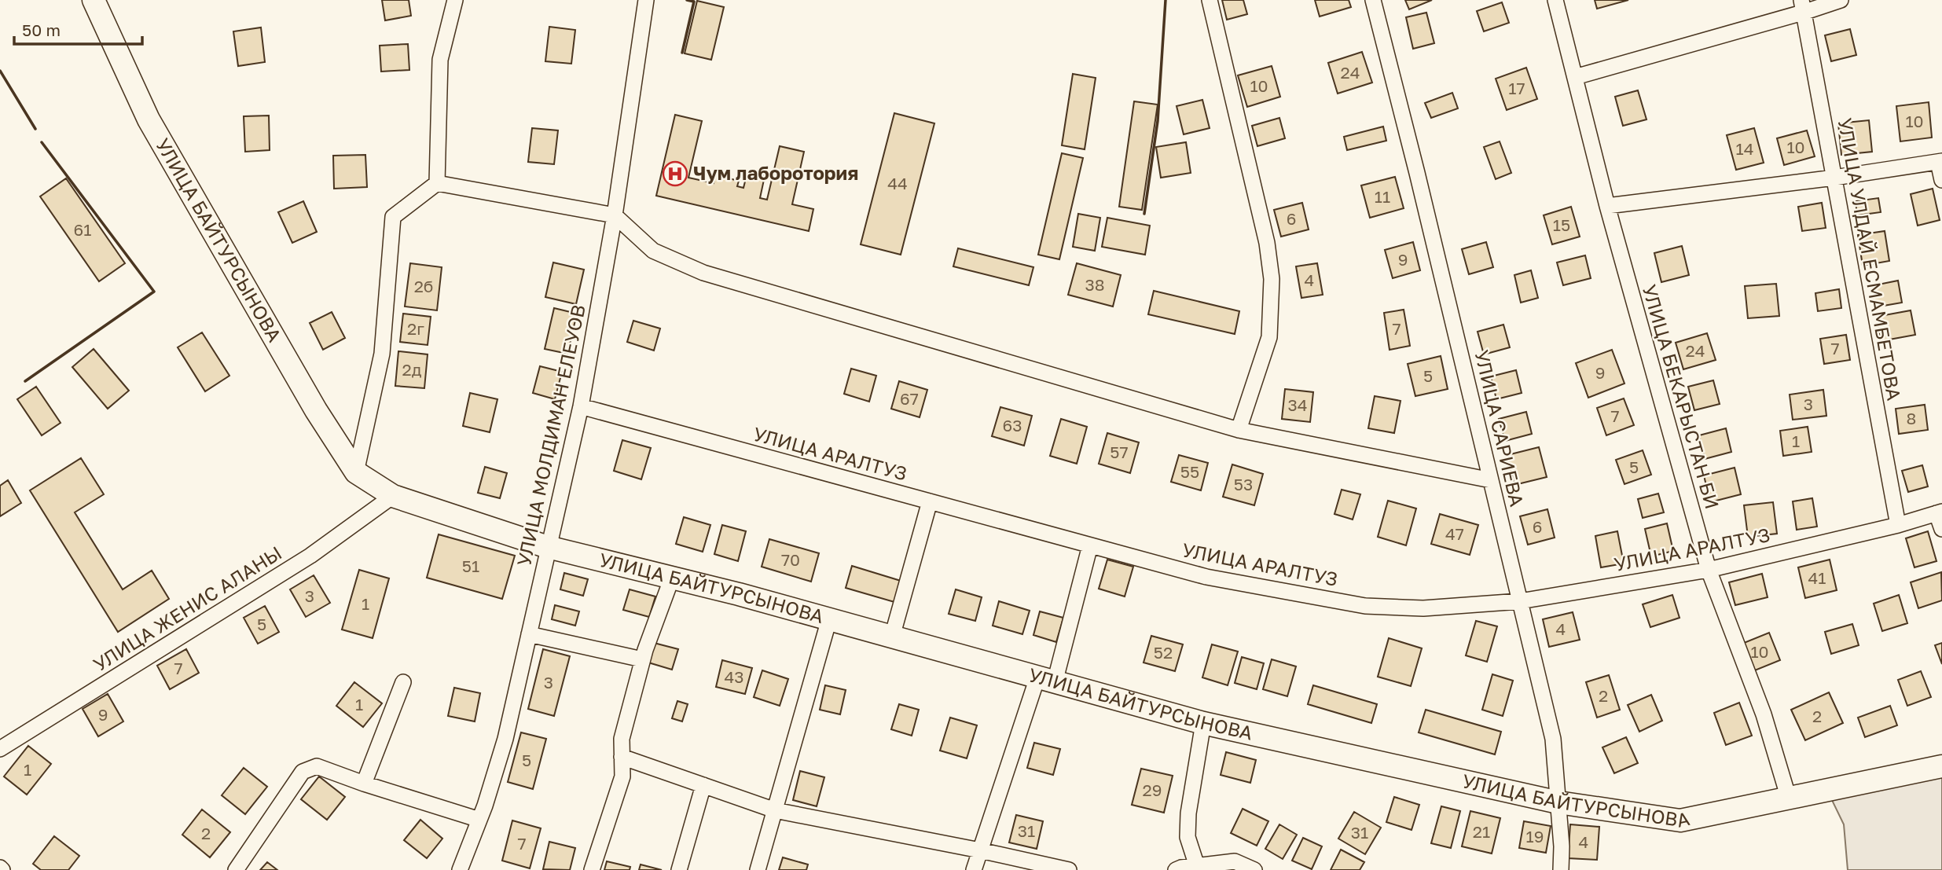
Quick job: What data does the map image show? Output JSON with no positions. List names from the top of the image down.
{
  "streets": {
    "street": [
      "УЛИЦА БАЙТУРСЫНОВА",
      "УЛИЦА УЛДАЙ ЕСМАМБЕТОВА",
      "УЛИЦА БЕКАРЫСТАН БИ",
      "УЛИЦА САРИЕВА",
      "УЛИЦА МОЛДИМАН ЕЛЕУОВ",
      "УЛИЦА АРАЛТУЗ",
      "УЛИЦА ЖЕНИС АЛАНЫ"
    ]
  },
  "crossings": [
    ["УЛИЦА БАЙТУРСЫНОВА", "УЛИЦА БЕКАРЫСТАН БИ"],
    ["УЛИЦА БАЙТУРСЫНОВА", "УЛИЦА САРИЕВА"],
    ["УЛИЦА БАЙТУРСЫНОВА", "УЛИЦА МОЛДИМАН ЕЛЕУОВ"],
    ["УЛИЦА БАЙТУРСЫНОВА", "УЛИЦА ЖЕНИС АЛАНЫ"],
    ["УЛИЦА УЛДАЙ ЕСМАМБЕТОВА", "УЛИЦА АРАЛТУЗ"],
    ["УЛИЦА БЕКАРЫСТАН БИ", "УЛИЦА АРАЛТУЗ"],
    ["УЛИЦА САРИЕВА", "УЛИЦА АРАЛТУЗ"],
    ["УЛИЦА МОЛДИМАН ЕЛЕУОВ", "УЛИЦА АРАЛТУЗ"]
  ],
  "places": {
    "hospital": ["Чум лаборотория"]
  },
  "house_numbers": [
    "24",
    "10",
    "17",
    "10",
    "10",
    "14",
    "44",
    "11",
    "6",
    "15",
    "61",
    "9",
    "4",
    "38",
    "2б",
    "2г",
    "7",
    "7",
    "24",
    "2д",
    "9",
    "5",
    "67",
    "3",
    "34",
    "7",
    "8",
    "63",
    "1",
    "57",
    "5",
    "55",
    "53",
    "6",
    "47",
    "70",
    "51",
    "41",
    "3",
    "1",
    "5",
    "4",
    "10",
    "52",
    "7",
    "43",
    "3",
    "2",
    "1",
    "9",
    "2",
    "5",
    "1",
    "29",
    "31",
    "21",
    "31",
    "2",
    "19",
    "4",
    "7"
  ],
  "scale_bar": "50 m"
}
